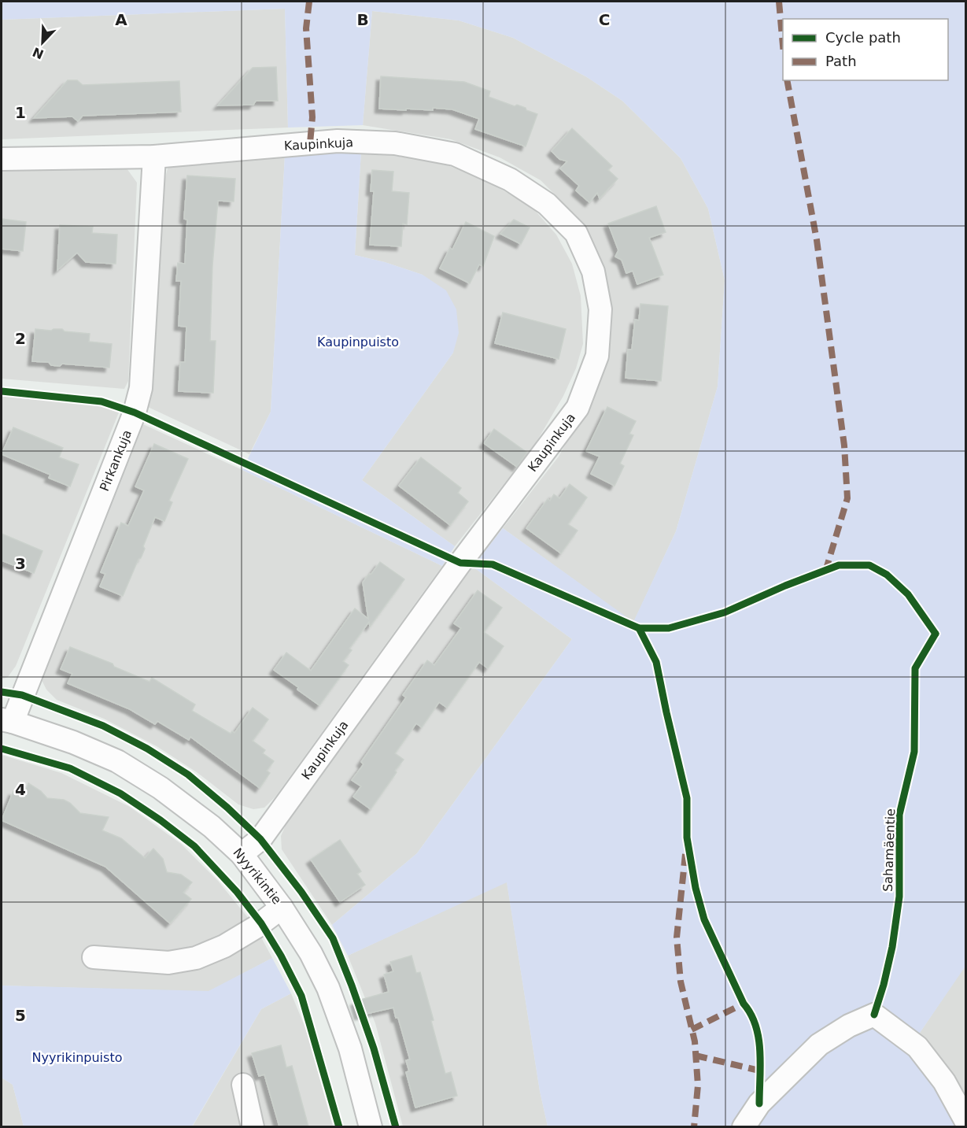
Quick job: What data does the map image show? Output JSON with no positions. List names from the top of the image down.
{
  "streets": {
    "street": ["Kaupinkuja", "Pirkankuja", "Nyyrikintie"],
    "cycle path": ["Sahamäentie"]
  },
  "crossings": [
    ["Kaupinkuja", "Pirkankuja"],
    ["Kaupinkuja", "Nyyrikintie"],
    ["Pirkankuja", "Nyyrikintie"]
  ],
  "parks": ["Kaupinpuisto", "Nyyrikinpuisto"],
  "legend": ["Cycle path", "Path"],
  "north": "bottom left",
  "grid": {
    "columns": ["A", "B", "C"],
    "rows": [
      "1",
      "2",
      "3",
      "4",
      "5"
    ]
  }
}
